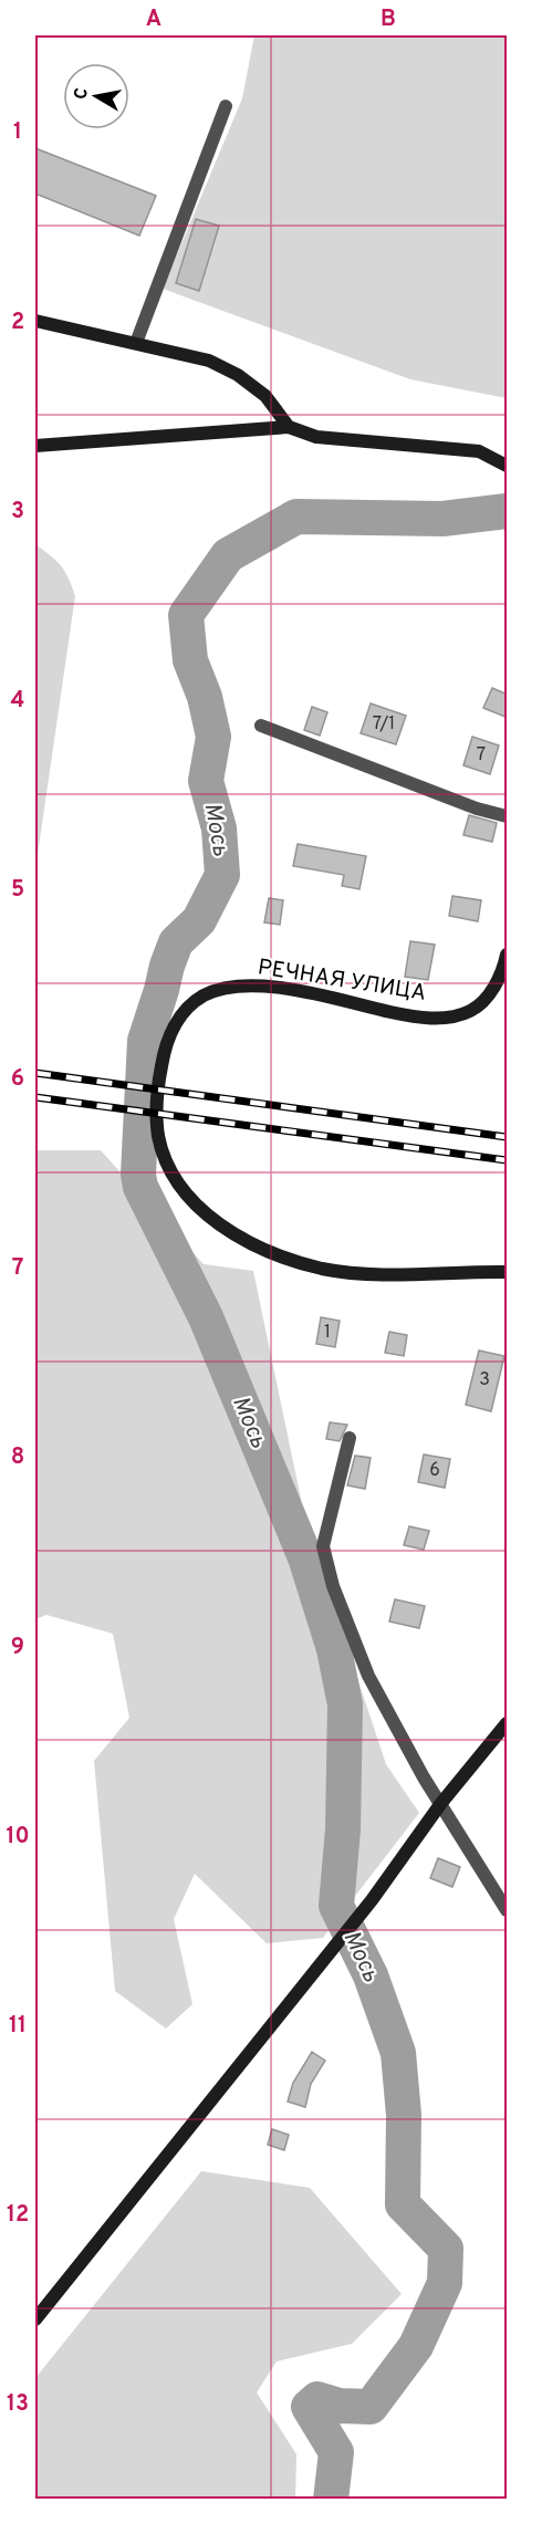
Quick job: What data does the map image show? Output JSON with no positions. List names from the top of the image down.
{
  "streets": {
    "street": ["РЕЧНАЯ УЛИЦА"]
  },
  "water": ["Мось"],
  "house_numbers": [
    "7/1",
    "7",
    "1",
    "3",
    "6"
  ],
  "north": "left",
  "grid": {
    "columns": ["A", "B"],
    "rows": [
      "1",
      "2",
      "3",
      "4",
      "5",
      "6",
      "7",
      "8",
      "9",
      "10",
      "11",
      "12",
      "13"
    ]
  }
}
